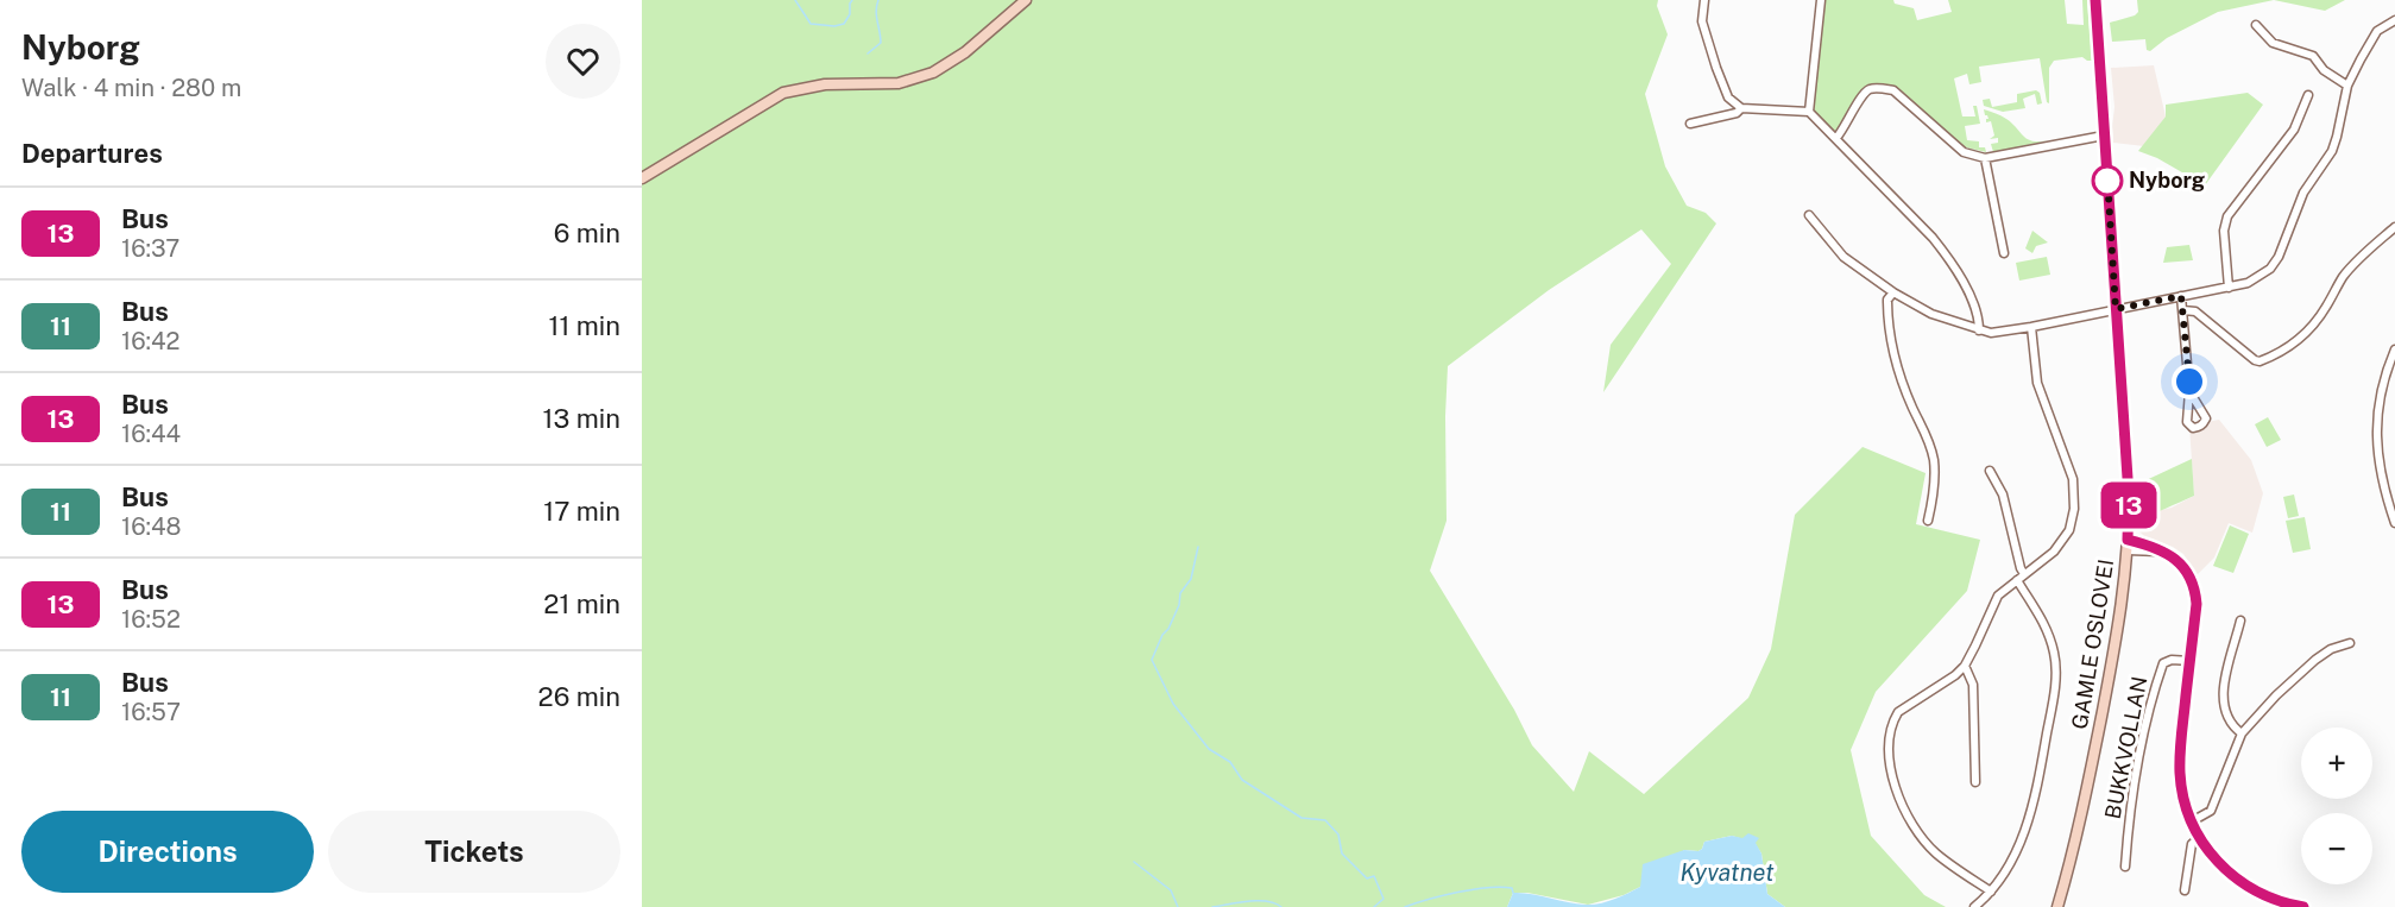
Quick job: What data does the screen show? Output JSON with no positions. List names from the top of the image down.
{
  "streets": {
    "street": ["GAMLE OSLOVEI", "BUKKVOLLAN"]
  },
  "water": ["Kyvatnet"],
  "places": ["Nyborg"],
  "lines": ["bus line 13"],
  "page": {
    "heading": [
      ["Nyborg", "Walk · 4 min · 280 m"],
      "Departures"
    ],
    "on_map": "13",
    "list": [
      {
        "mark": "13",
        "name": "Bus",
        "note": "16:37",
        "value": "6 min"
      },
      {
        "mark": "11",
        "name": "Bus",
        "note": "16:42",
        "value": "11 min"
      },
      {
        "mark": "13",
        "name": "Bus",
        "note": "16:44",
        "value": "13 min"
      },
      {
        "mark": "11",
        "name": "Bus",
        "note": "16:48",
        "value": "17 min"
      },
      {
        "mark": "13",
        "name": "Bus",
        "note": "16:52",
        "value": "21 min"
      },
      {
        "mark": "11",
        "name": "Bus",
        "note": "16:57",
        "value": "26 min"
      }
    ],
    "map_buttons": ["+", "−"],
    "buttons": ["Directions", "Tickets"]
  }
}
